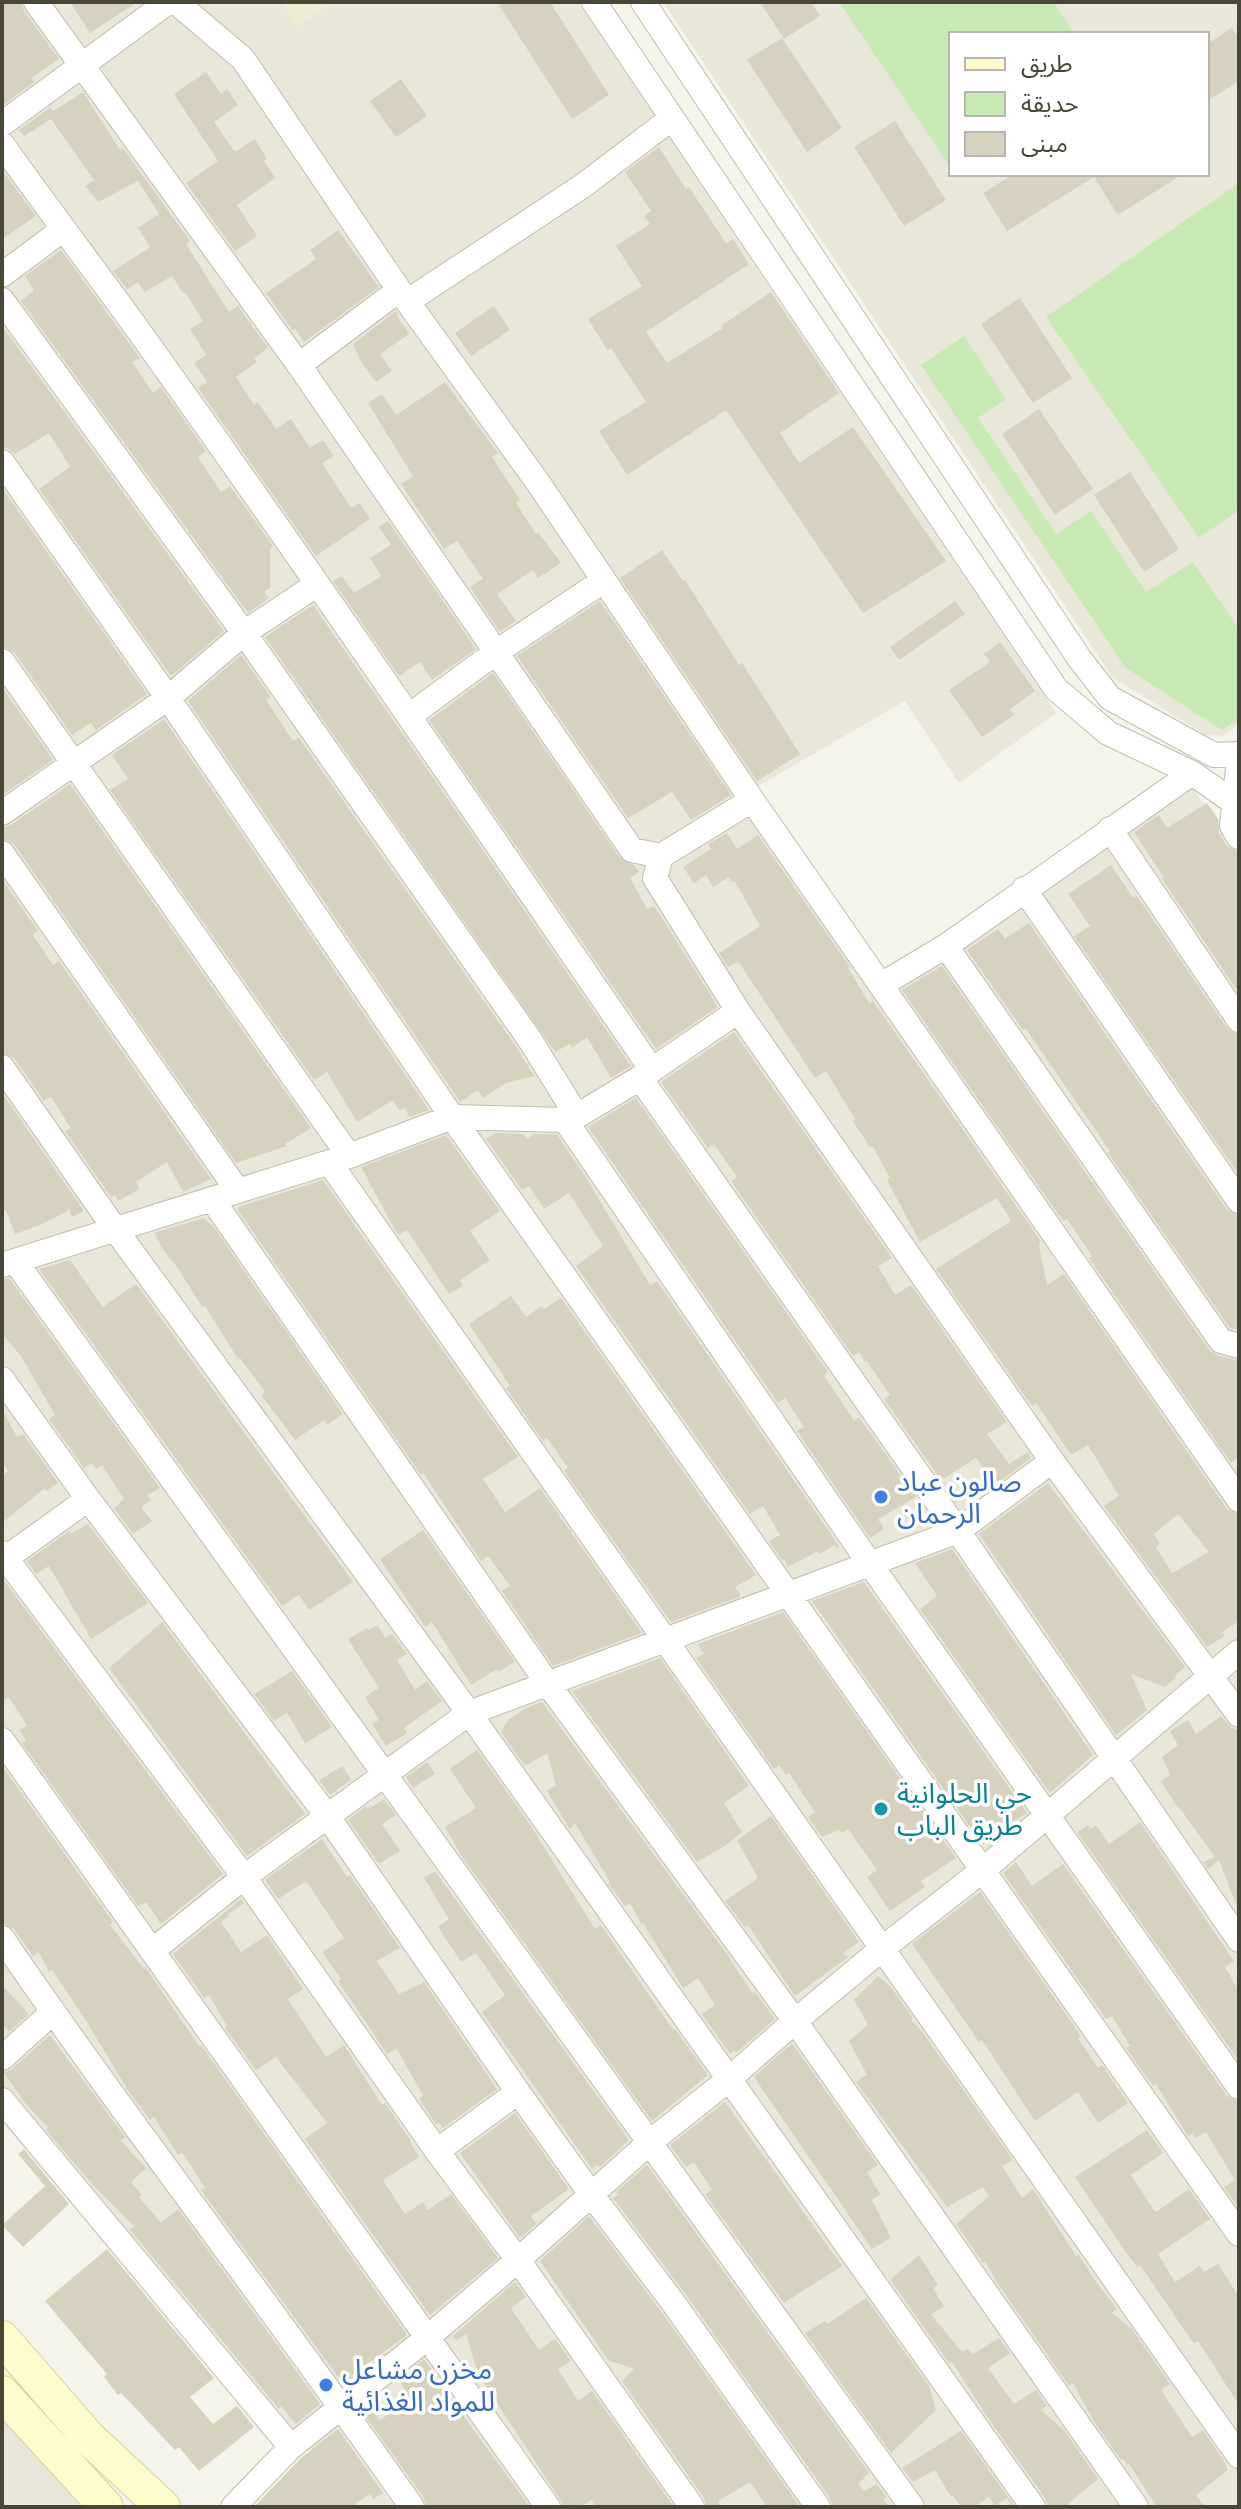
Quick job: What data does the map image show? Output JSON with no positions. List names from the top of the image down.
{
  "places": ["صالون عباد الرحمان", "حي الحلوانية طريق الباب", "مخزن مشاعل للمواد الغذائية"],
  "legend": ["طريق", "حديقة", "مبنى"]
}
